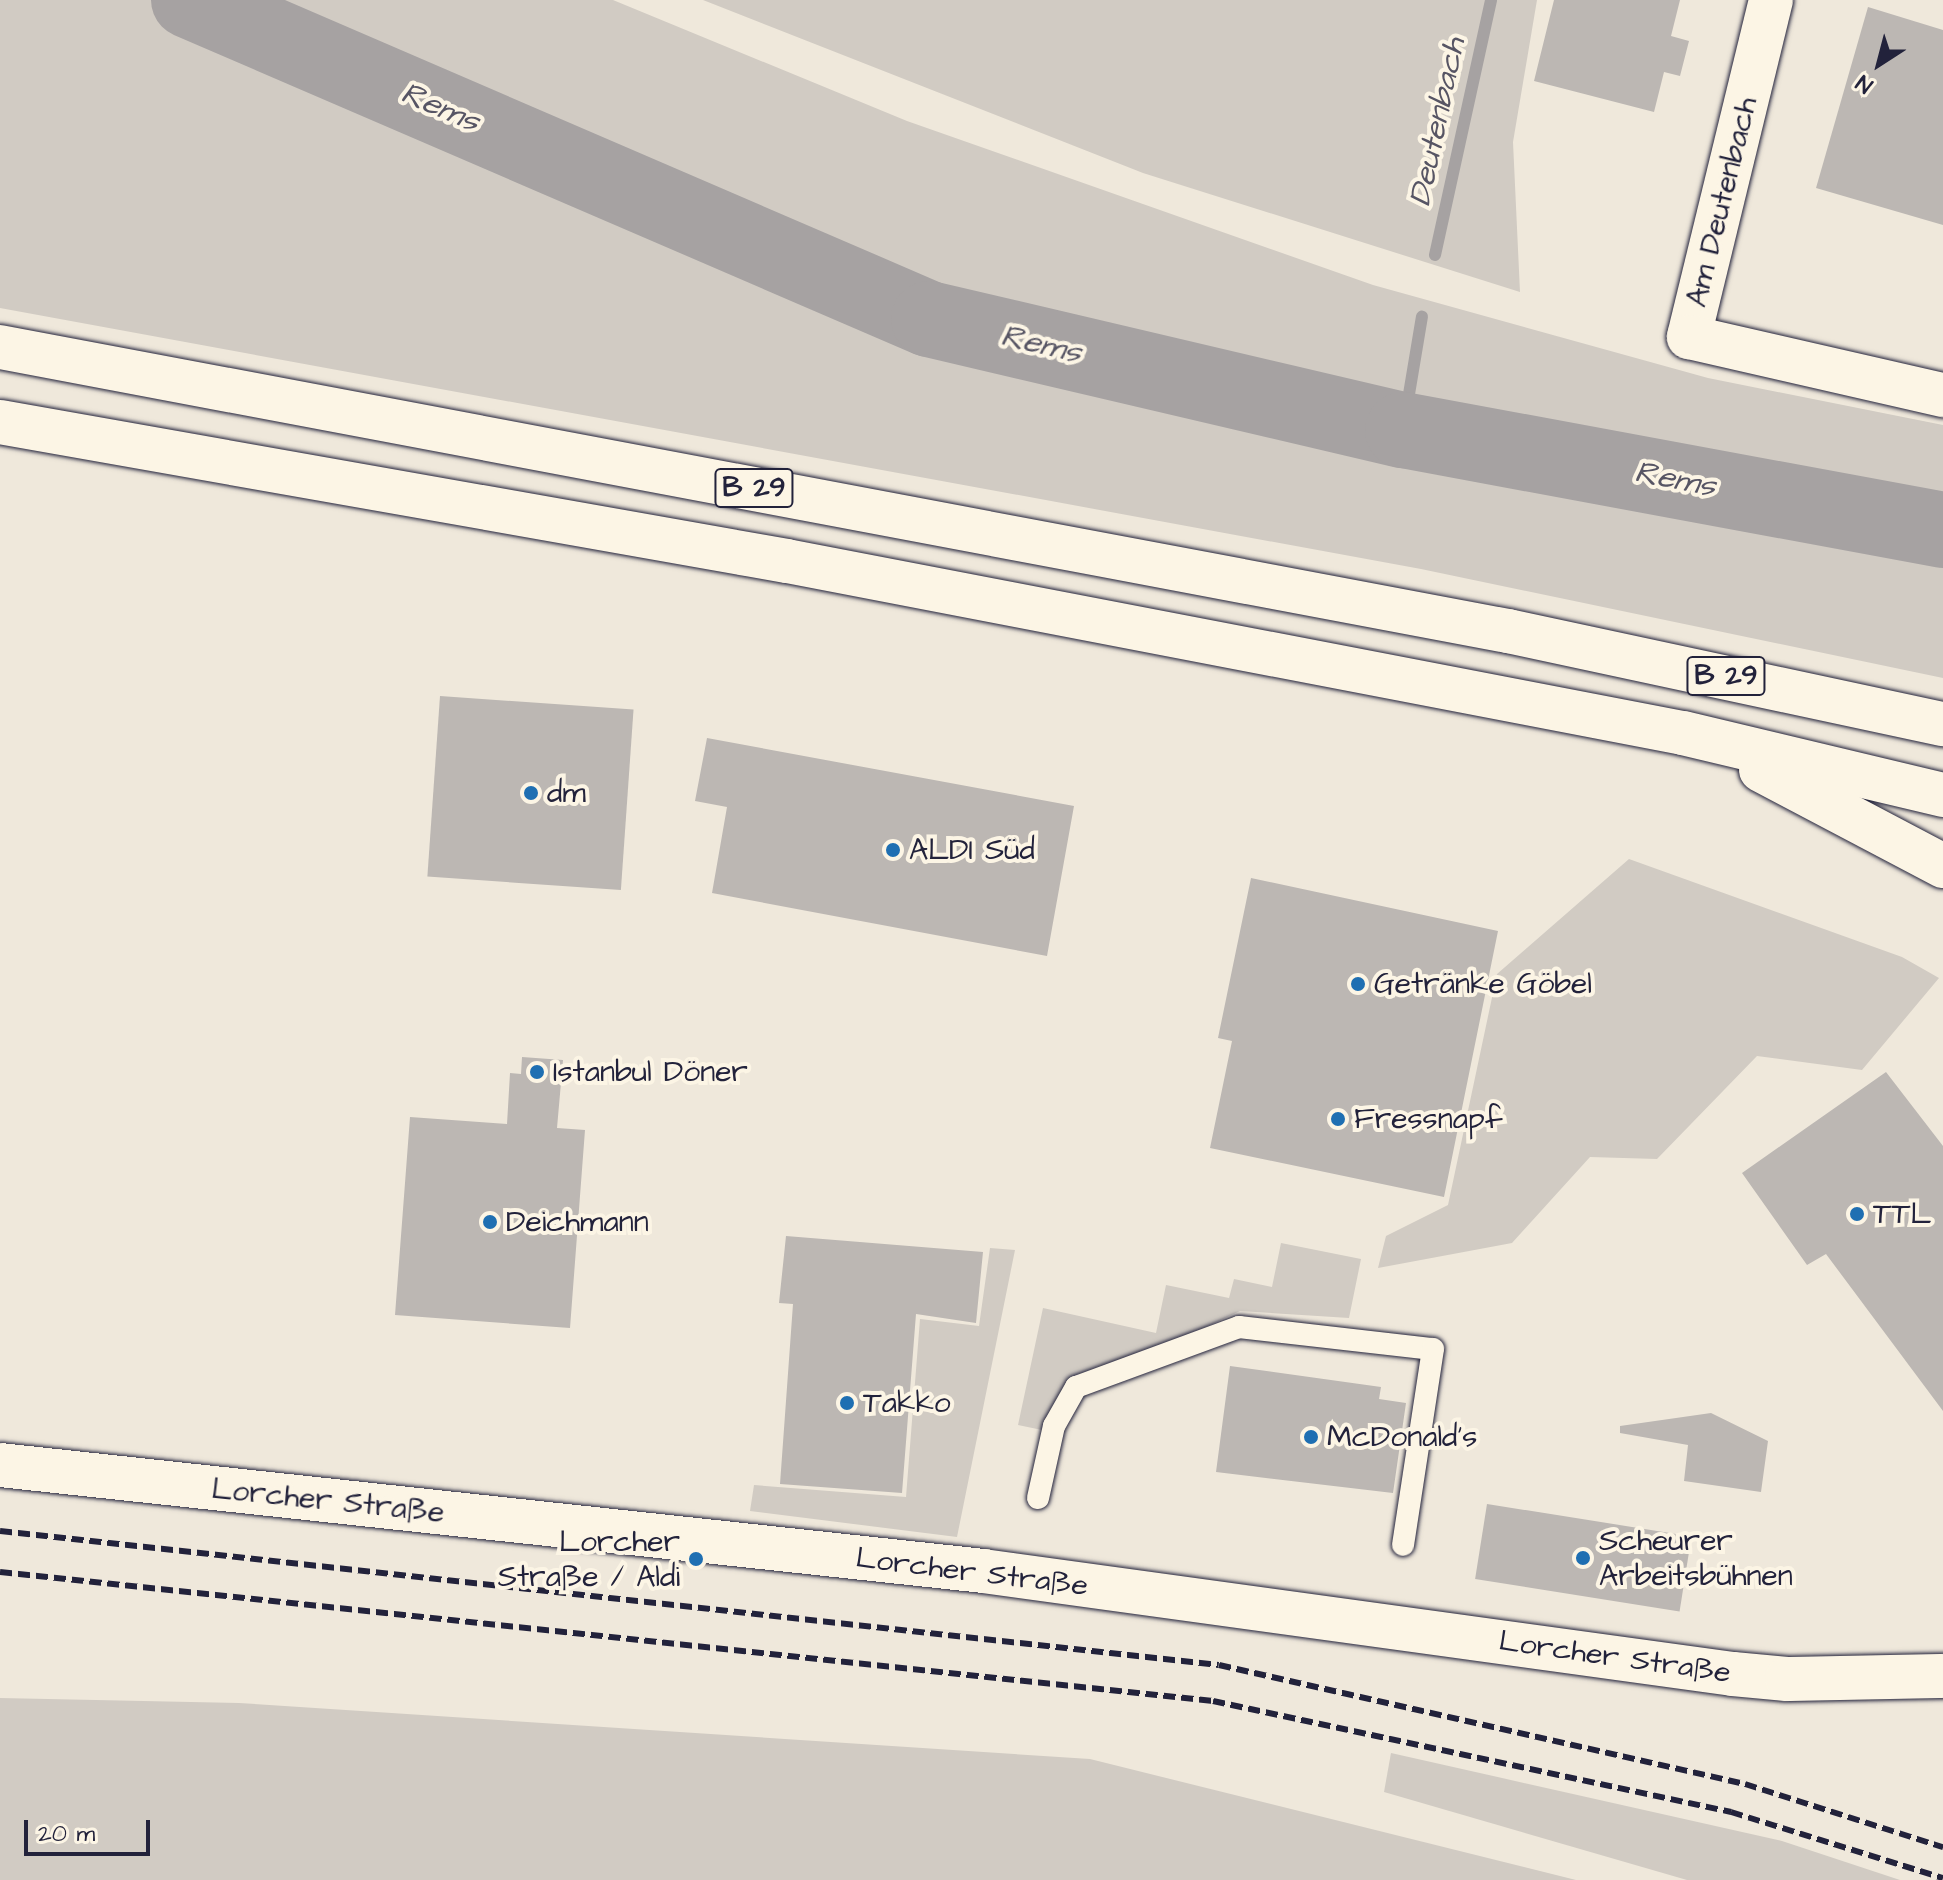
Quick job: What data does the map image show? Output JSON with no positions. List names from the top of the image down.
{
  "streets": {
    "main road": ["Am Deutenbach", "B 29", "Lorcher Straße"]
  },
  "water": ["Rems", "Deutenbach"],
  "places": [
    "dm",
    "ALDI Süd",
    "Getränke Göbel",
    "Istanbul Döner",
    "Fressnapf",
    "TTL",
    "Deichmann",
    "Takko",
    "McDonald's",
    "Scheurer Arbeitsbühnen",
    "Lorcher Straße / Aldi"
  ],
  "scale_bar": "20 m",
  "north": "bottom left"
}
